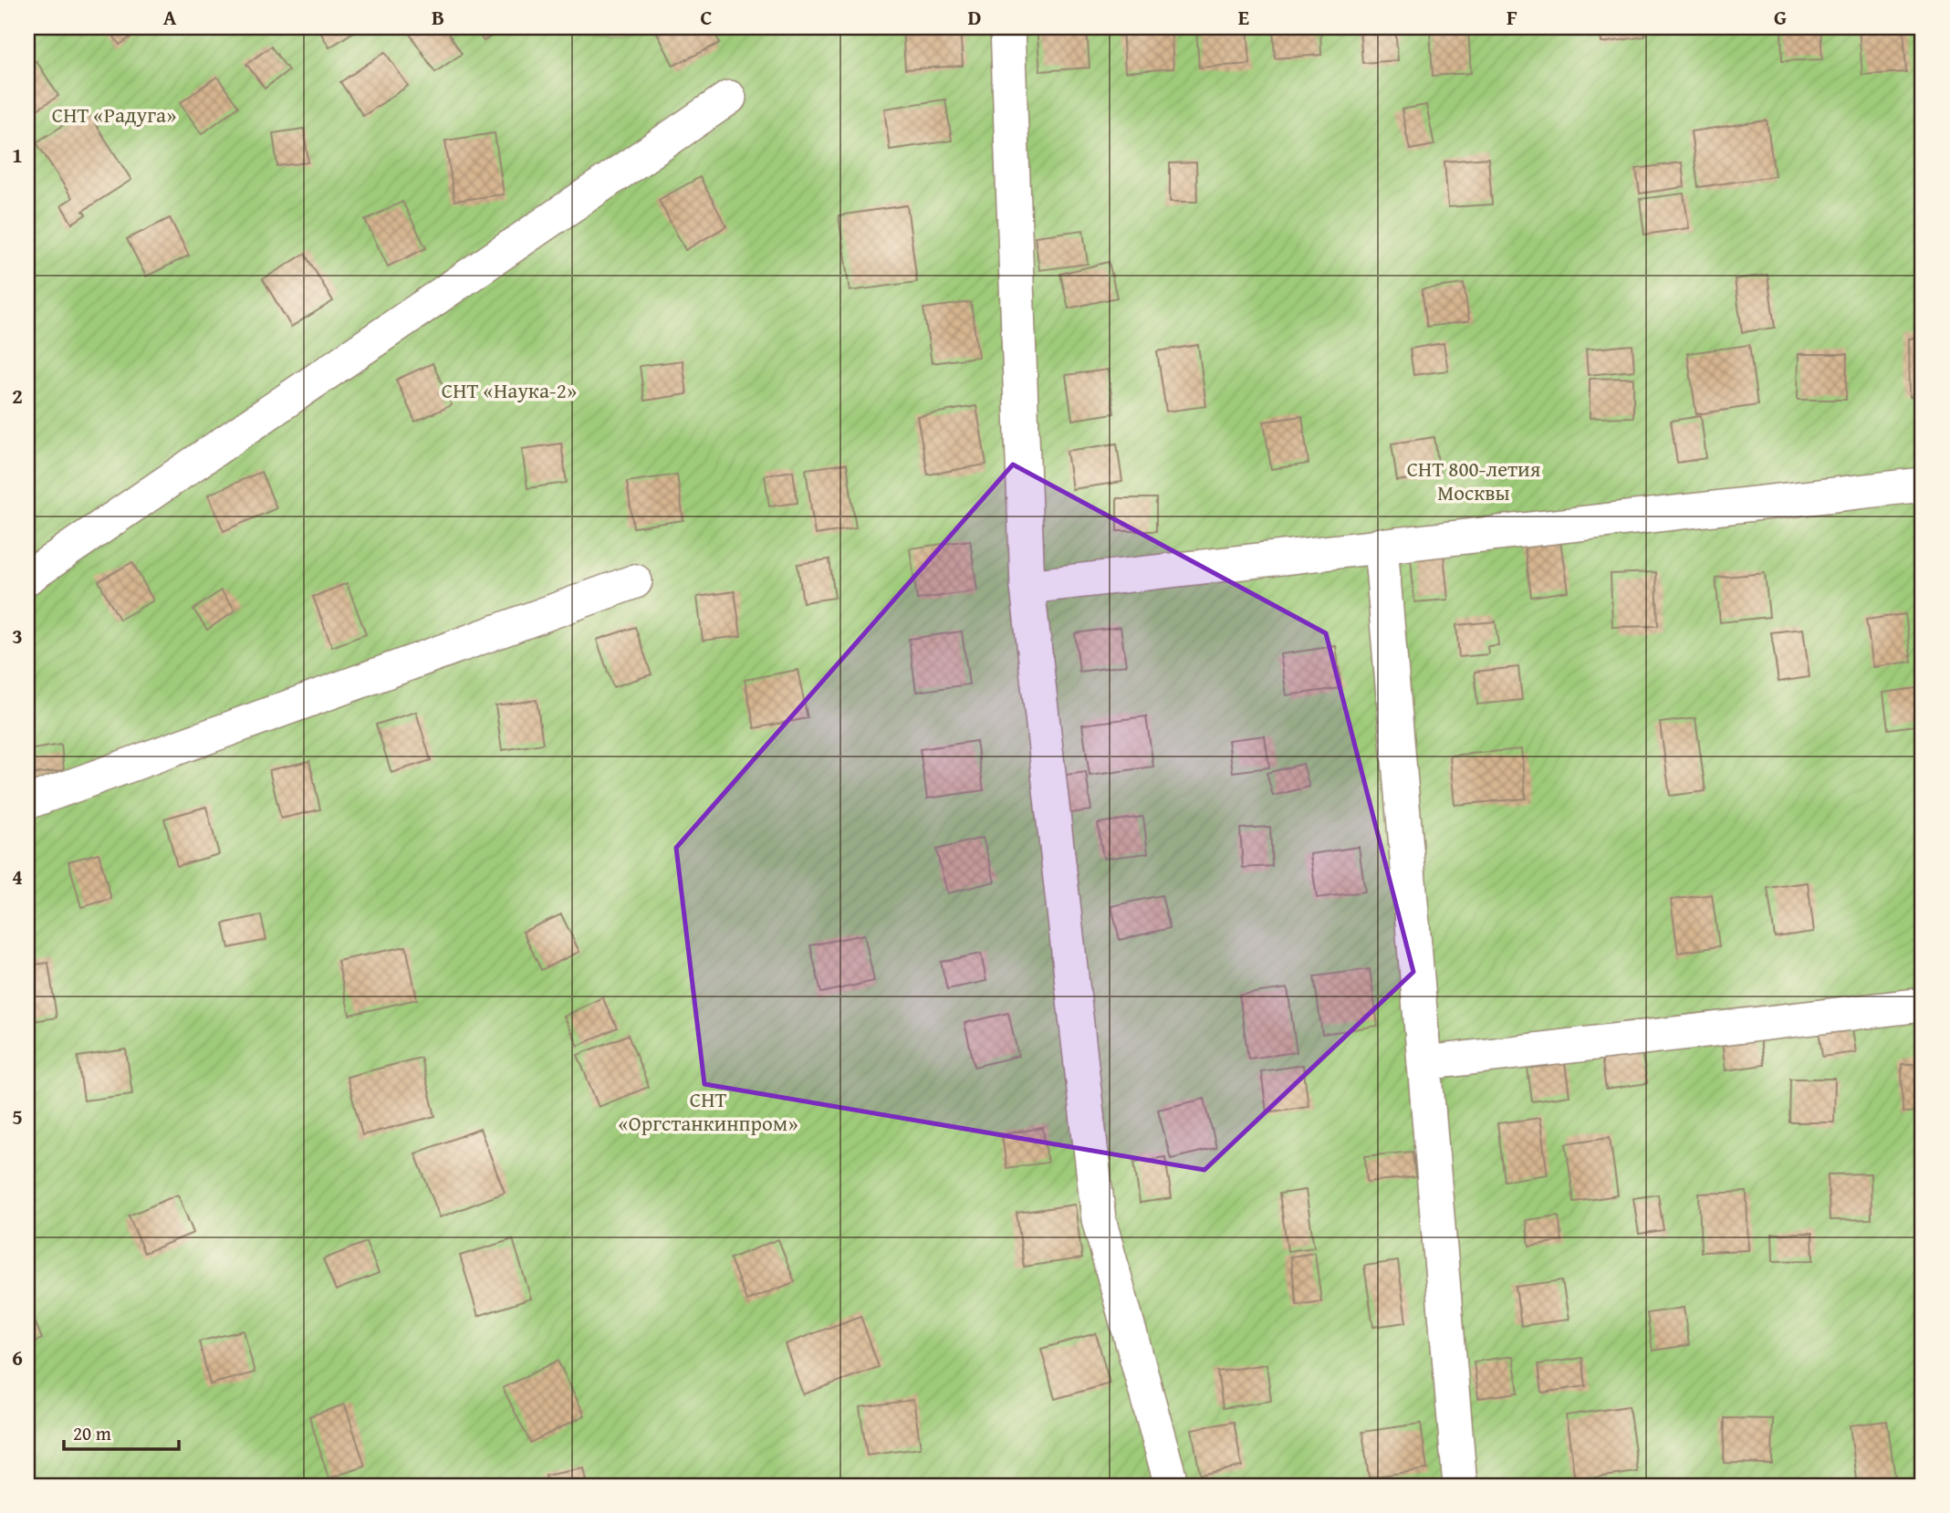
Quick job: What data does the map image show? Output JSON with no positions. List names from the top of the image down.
{
  "parks": [
    "СНТ «Радуга»",
    "СНТ «Наука-2»",
    "СНТ 800-летия Москвы",
    "СНТ «Оргстанкинпром»"
  ],
  "scale_bar": "20 m",
  "grid": {
    "columns": [
      "A",
      "B",
      "C",
      "D",
      "E",
      "F",
      "G"
    ],
    "rows": [
      "1",
      "2",
      "3",
      "4",
      "5",
      "6"
    ]
  }
}
